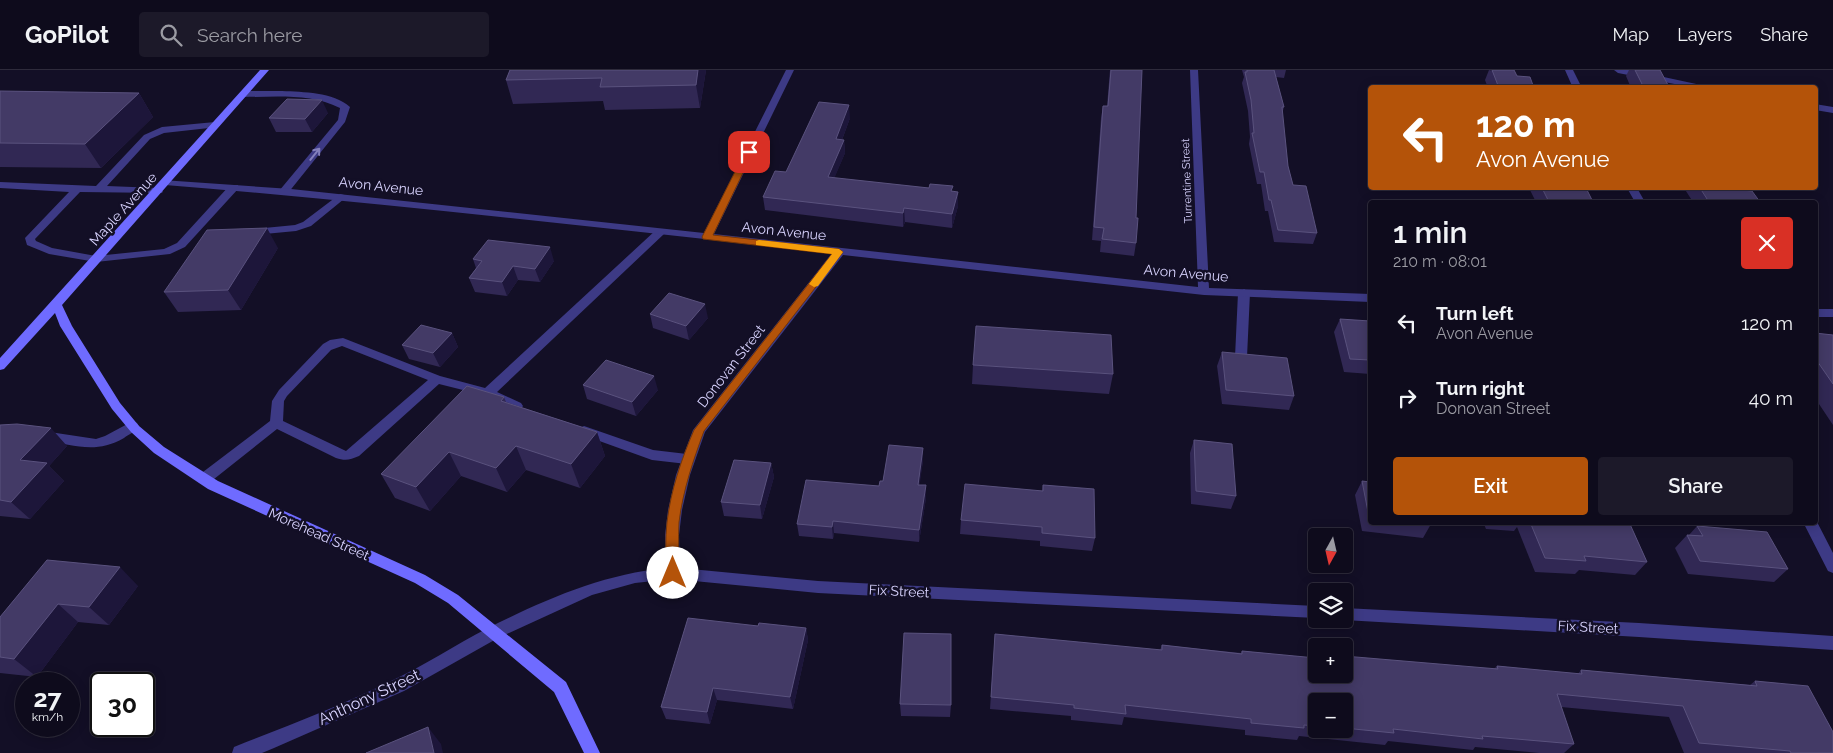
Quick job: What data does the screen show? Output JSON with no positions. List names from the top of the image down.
{
  "streets": {
    "street": [
      "Turrentine Street",
      "Avon Avenue",
      "Maple Avenue",
      "Donovan Street",
      "Morehead Street",
      "Fix Street",
      "Anthony Street"
    ]
  },
  "crossings": [
    ["Turrentine Street", "Avon Avenue"],
    ["Avon Avenue", "Maple Avenue"],
    ["Avon Avenue", "Donovan Street"],
    ["Maple Avenue", "Morehead Street"],
    ["Donovan Street", "Fix Street"],
    ["Morehead Street", "Fix Street"],
    ["Morehead Street", "Anthony Street"],
    ["Fix Street", "Anthony Street"]
  ],
  "north": "bottom",
  "page": {
    "header": "GoPilot",
    "search": "Search here",
    "nav": ["Map", "Layers", "Share"],
    "turn": ["120 m", "Avon Avenue"],
    "heading": ["1 min", "210 m · 08:01"],
    "list": [
      {
        "name": "Turn left",
        "note": "Avon Avenue",
        "value": "120 m"
      },
      {
        "name": "Turn right",
        "note": "Donovan Street",
        "value": "40 m"
      }
    ],
    "buttons": ["Exit", "Share"],
    "map_buttons": ["+", "−"],
    "speed": "27 km/h",
    "limit": "30"
  }
}
